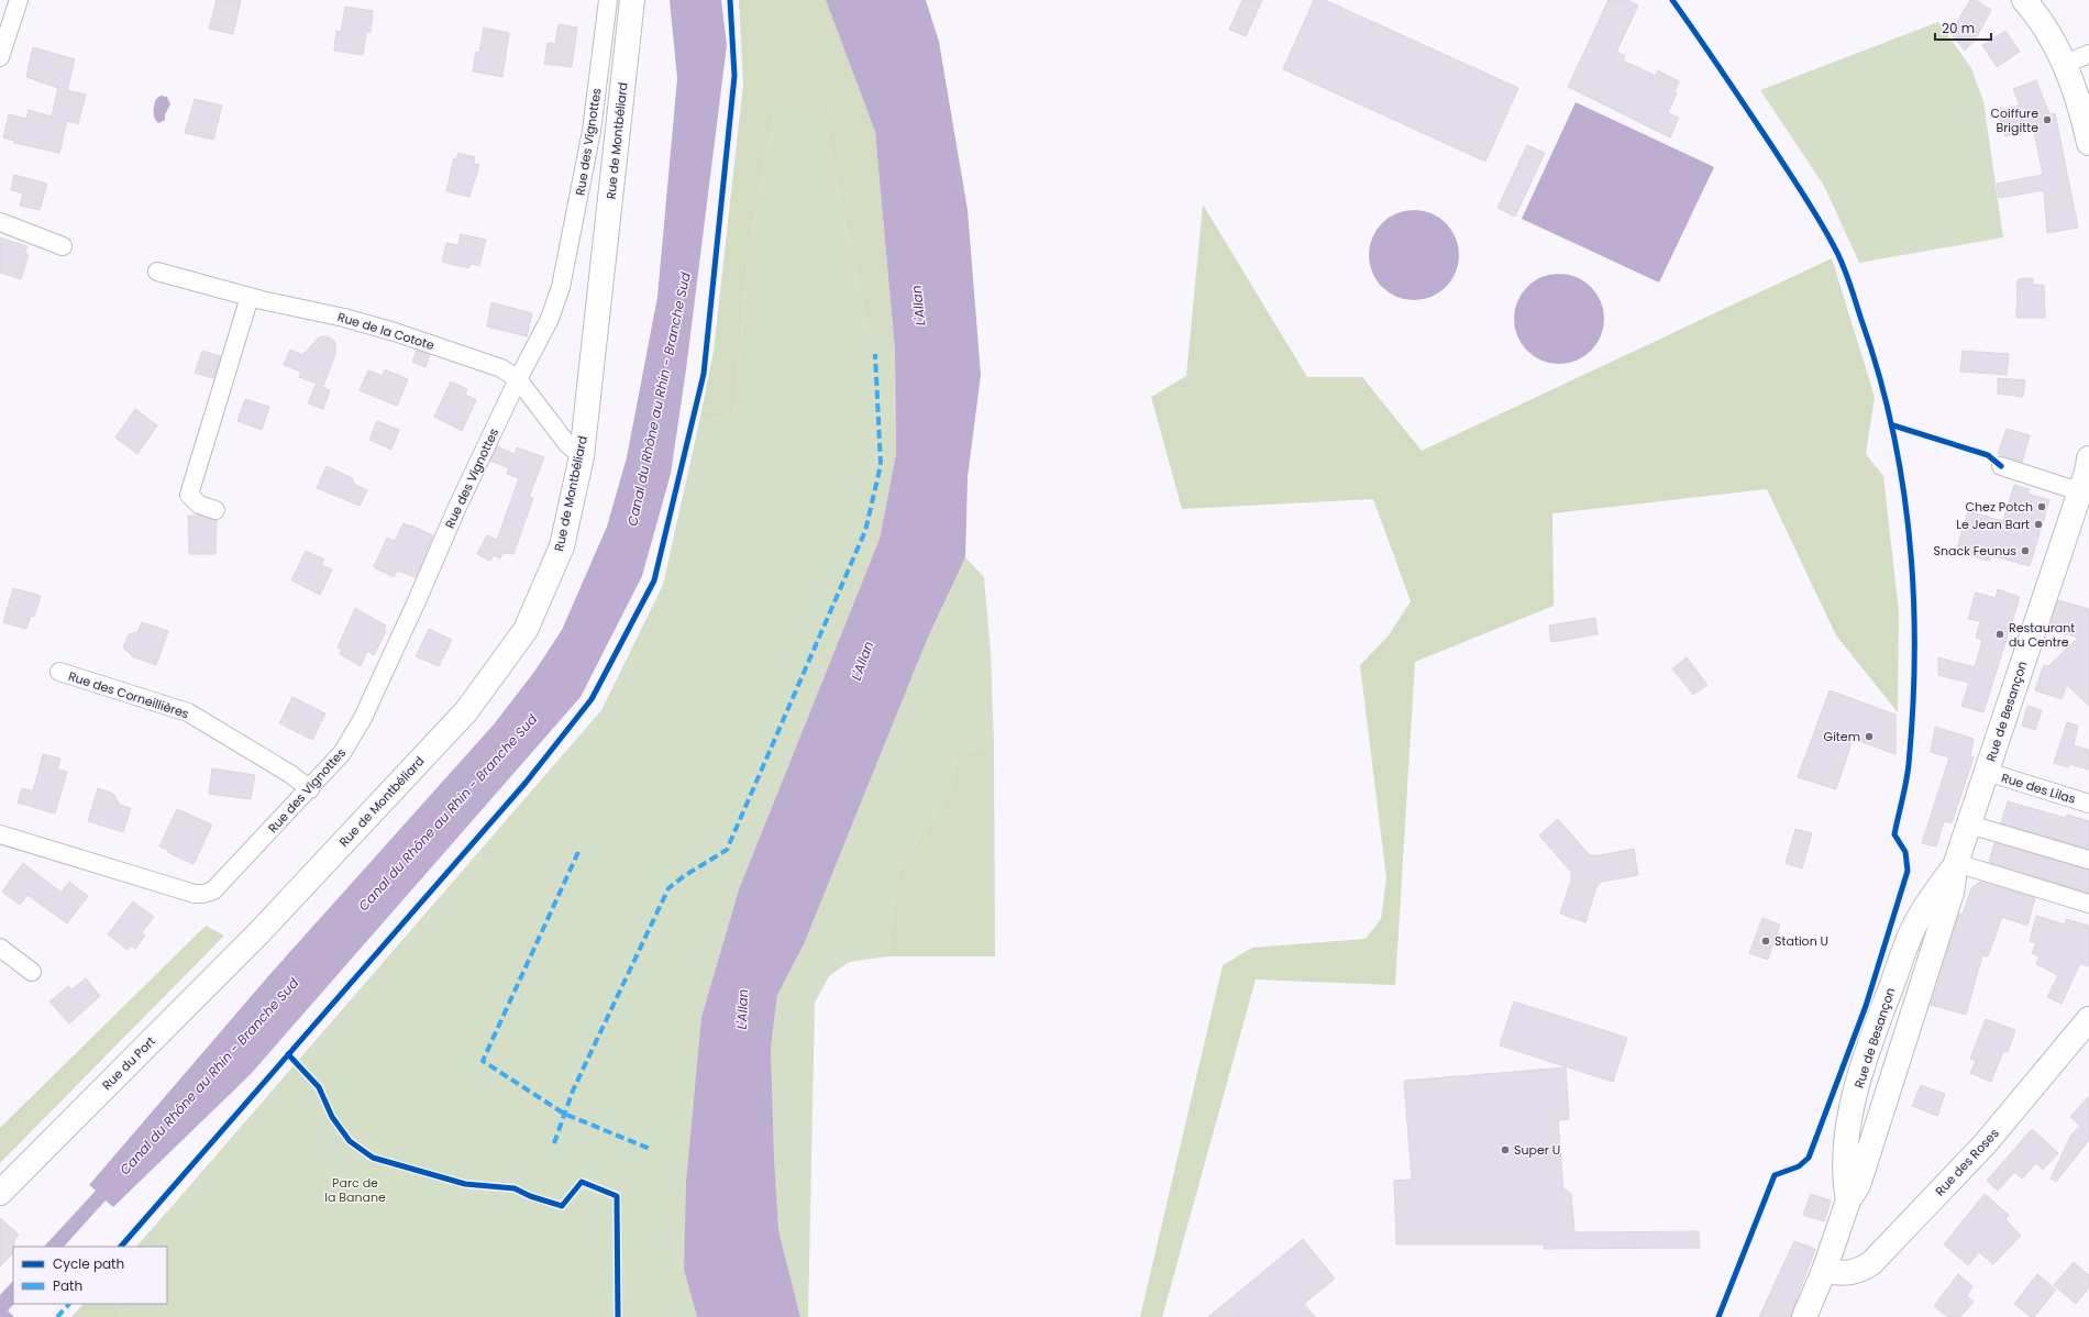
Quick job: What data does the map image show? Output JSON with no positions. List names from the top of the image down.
{
  "streets": {
    "main road": [
      "Rue de Montbéliard",
      "Rue de Besançon",
      "Rue du Port",
      "Rue des Roses"
    ],
    "street": [
      "Rue des Vignottes",
      "Rue de la Cotote",
      "Rue des Corneillières",
      "Rue des Lilas"
    ]
  },
  "crossings": [
    ["Rue de Montbéliard", "Rue du Port"],
    ["Rue des Vignottes", "Rue de la Cotote"],
    ["Rue des Vignottes", "Rue des Corneillières"],
    ["Rue de Besançon", "Rue des Lilas"],
    ["Rue de Besançon", "Rue des Roses"]
  ],
  "water": ["L'Allan", "Canal du Rhône au Rhin - Branche Sud"],
  "parks": ["Parc de la Banane"],
  "places": [
    "Coiffure Brigitte",
    "Chez Potch",
    "Le Jean Bart",
    "Snack Feunus",
    "Restaurant du Centre",
    "Gitem",
    "Station U",
    "Super U"
  ],
  "legend": ["Cycle path", "Path"],
  "scale_bar": "20 m"
}
